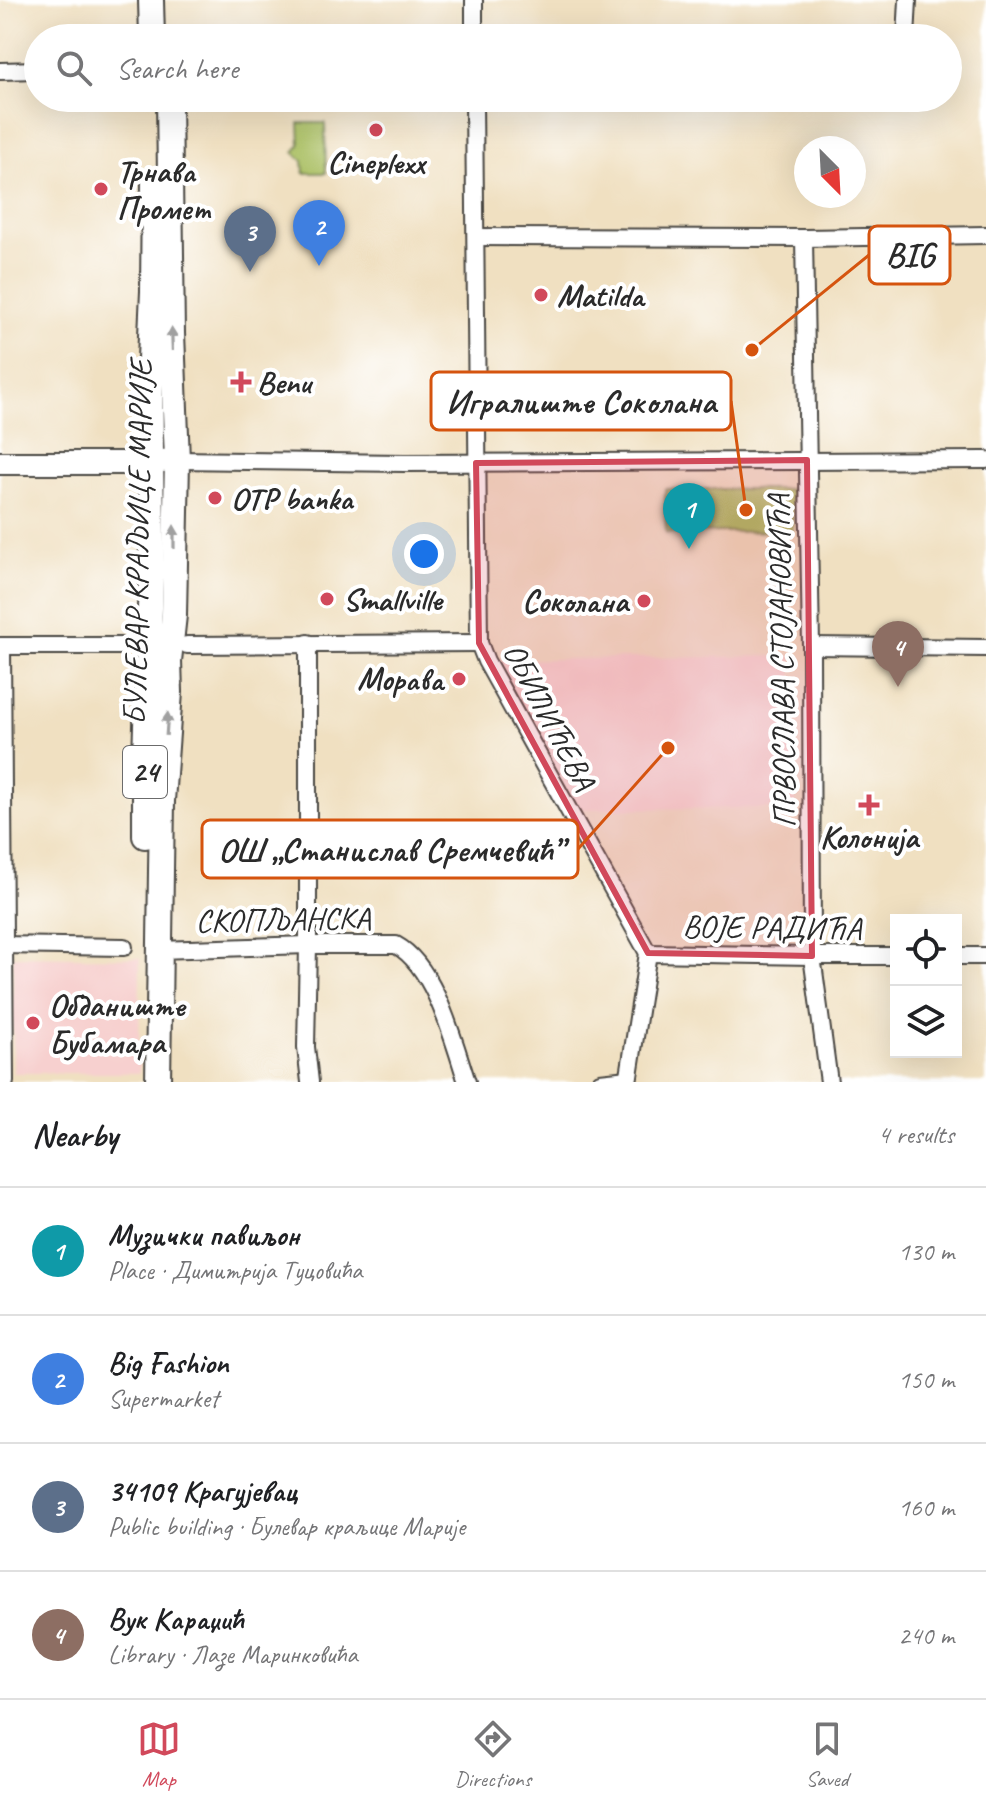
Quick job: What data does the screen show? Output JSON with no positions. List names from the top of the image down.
{
  "streets": {
    "main road": ["БУЛЕВАР КРАЉИЦЕ МАРИЈЕ", "24"],
    "street": [
      "ПРВОСЛАВА СТОЈАНОВИЋА",
      "ОБИЛИЋЕВА",
      "СКОПЉАНСКА",
      "ВОЈЕ РАДИЋА"
    ]
  },
  "crossings": [
    ["БУЛЕВАР КРАЉИЦЕ МАРИЈЕ", "СКОПЉАНСКА"],
    ["ПРВОСЛАВА СТОЈАНОВИЋА", "ВОЈЕ РАДИЋА"],
    ["ОБИЛИЋЕВА", "ВОЈЕ РАДИЋА"]
  ],
  "places": {
    "other": [
      "Cineplexx",
      "Трнава Промет",
      "Matilda",
      "BIG",
      "OTP banka",
      "Игралиште Соколана",
      "Smallville",
      "Соколана",
      "Морава",
      "ОШ „Станислав Сремчевић”",
      "Обданиште Бубамара"
    ],
    "health": ["Benu", "Колонија"]
  },
  "north": "bottom right",
  "page": {
    "search": "Search here",
    "pins": [
      "2",
      "3",
      "1",
      "4"
    ],
    "heading": ["Nearby", "4 results"],
    "list": [
      {
        "mark": "1",
        "name": "Музички павиљон",
        "note": "Place · Димитрија Туцовића",
        "value": "130 m"
      },
      {
        "mark": "2",
        "name": "Big Fashion",
        "note": "Supermarket",
        "value": "150 m"
      },
      {
        "mark": "3",
        "name": "34109 Крагујевац",
        "note": "Public building · Булевар краљице Марије",
        "value": "160 m"
      },
      {
        "mark": "4",
        "name": "Вук Караџић",
        "note": "Library · Лазе Маринковића",
        "value": "240 m"
      }
    ],
    "nav": ["Map", "Directions", "Saved"]
  }
}
